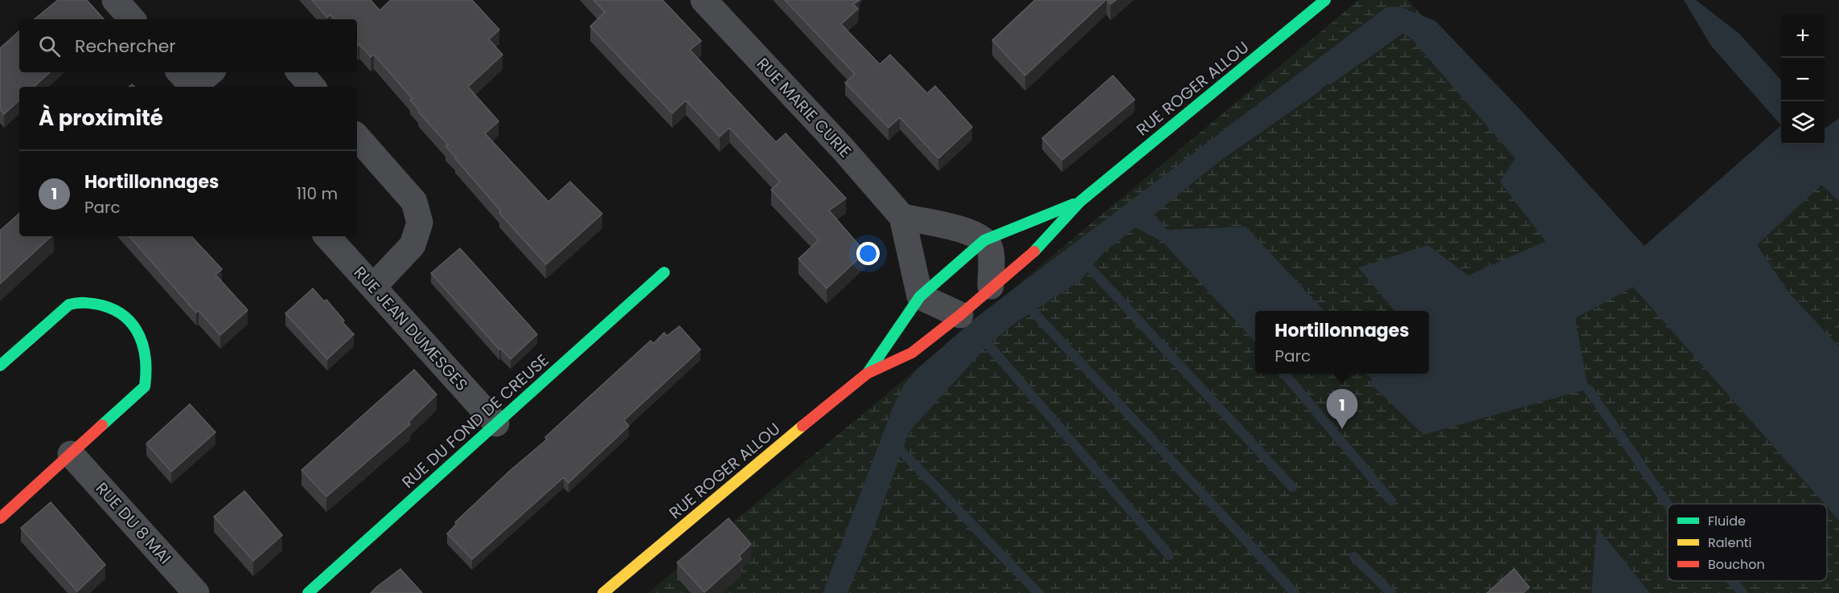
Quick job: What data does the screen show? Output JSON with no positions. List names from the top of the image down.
{
  "streets": {
    "street": [
      "RUE ROGER ALLOU",
      "RUE MARIE CURIE",
      "RUE JEAN DUMESGES",
      "RUE DU FOND DE CREUSE",
      "RUE DU 8 MAI"
    ]
  },
  "crossings": [
    ["RUE JEAN DUMESGES", "RUE DU FOND DE CREUSE"]
  ],
  "legend": ["Fluide", "Ralenti", "Bouchon"],
  "page": {
    "map_buttons": ["+", "−"],
    "search": "Rechercher",
    "heading": "À proximité",
    "list": [
      {
        "mark": "1",
        "name": "Hortillonnages",
        "note": "Parc",
        "value": "110 m"
      }
    ],
    "popup": ["Hortillonnages", "Parc"],
    "pins": "1"
  }
}
